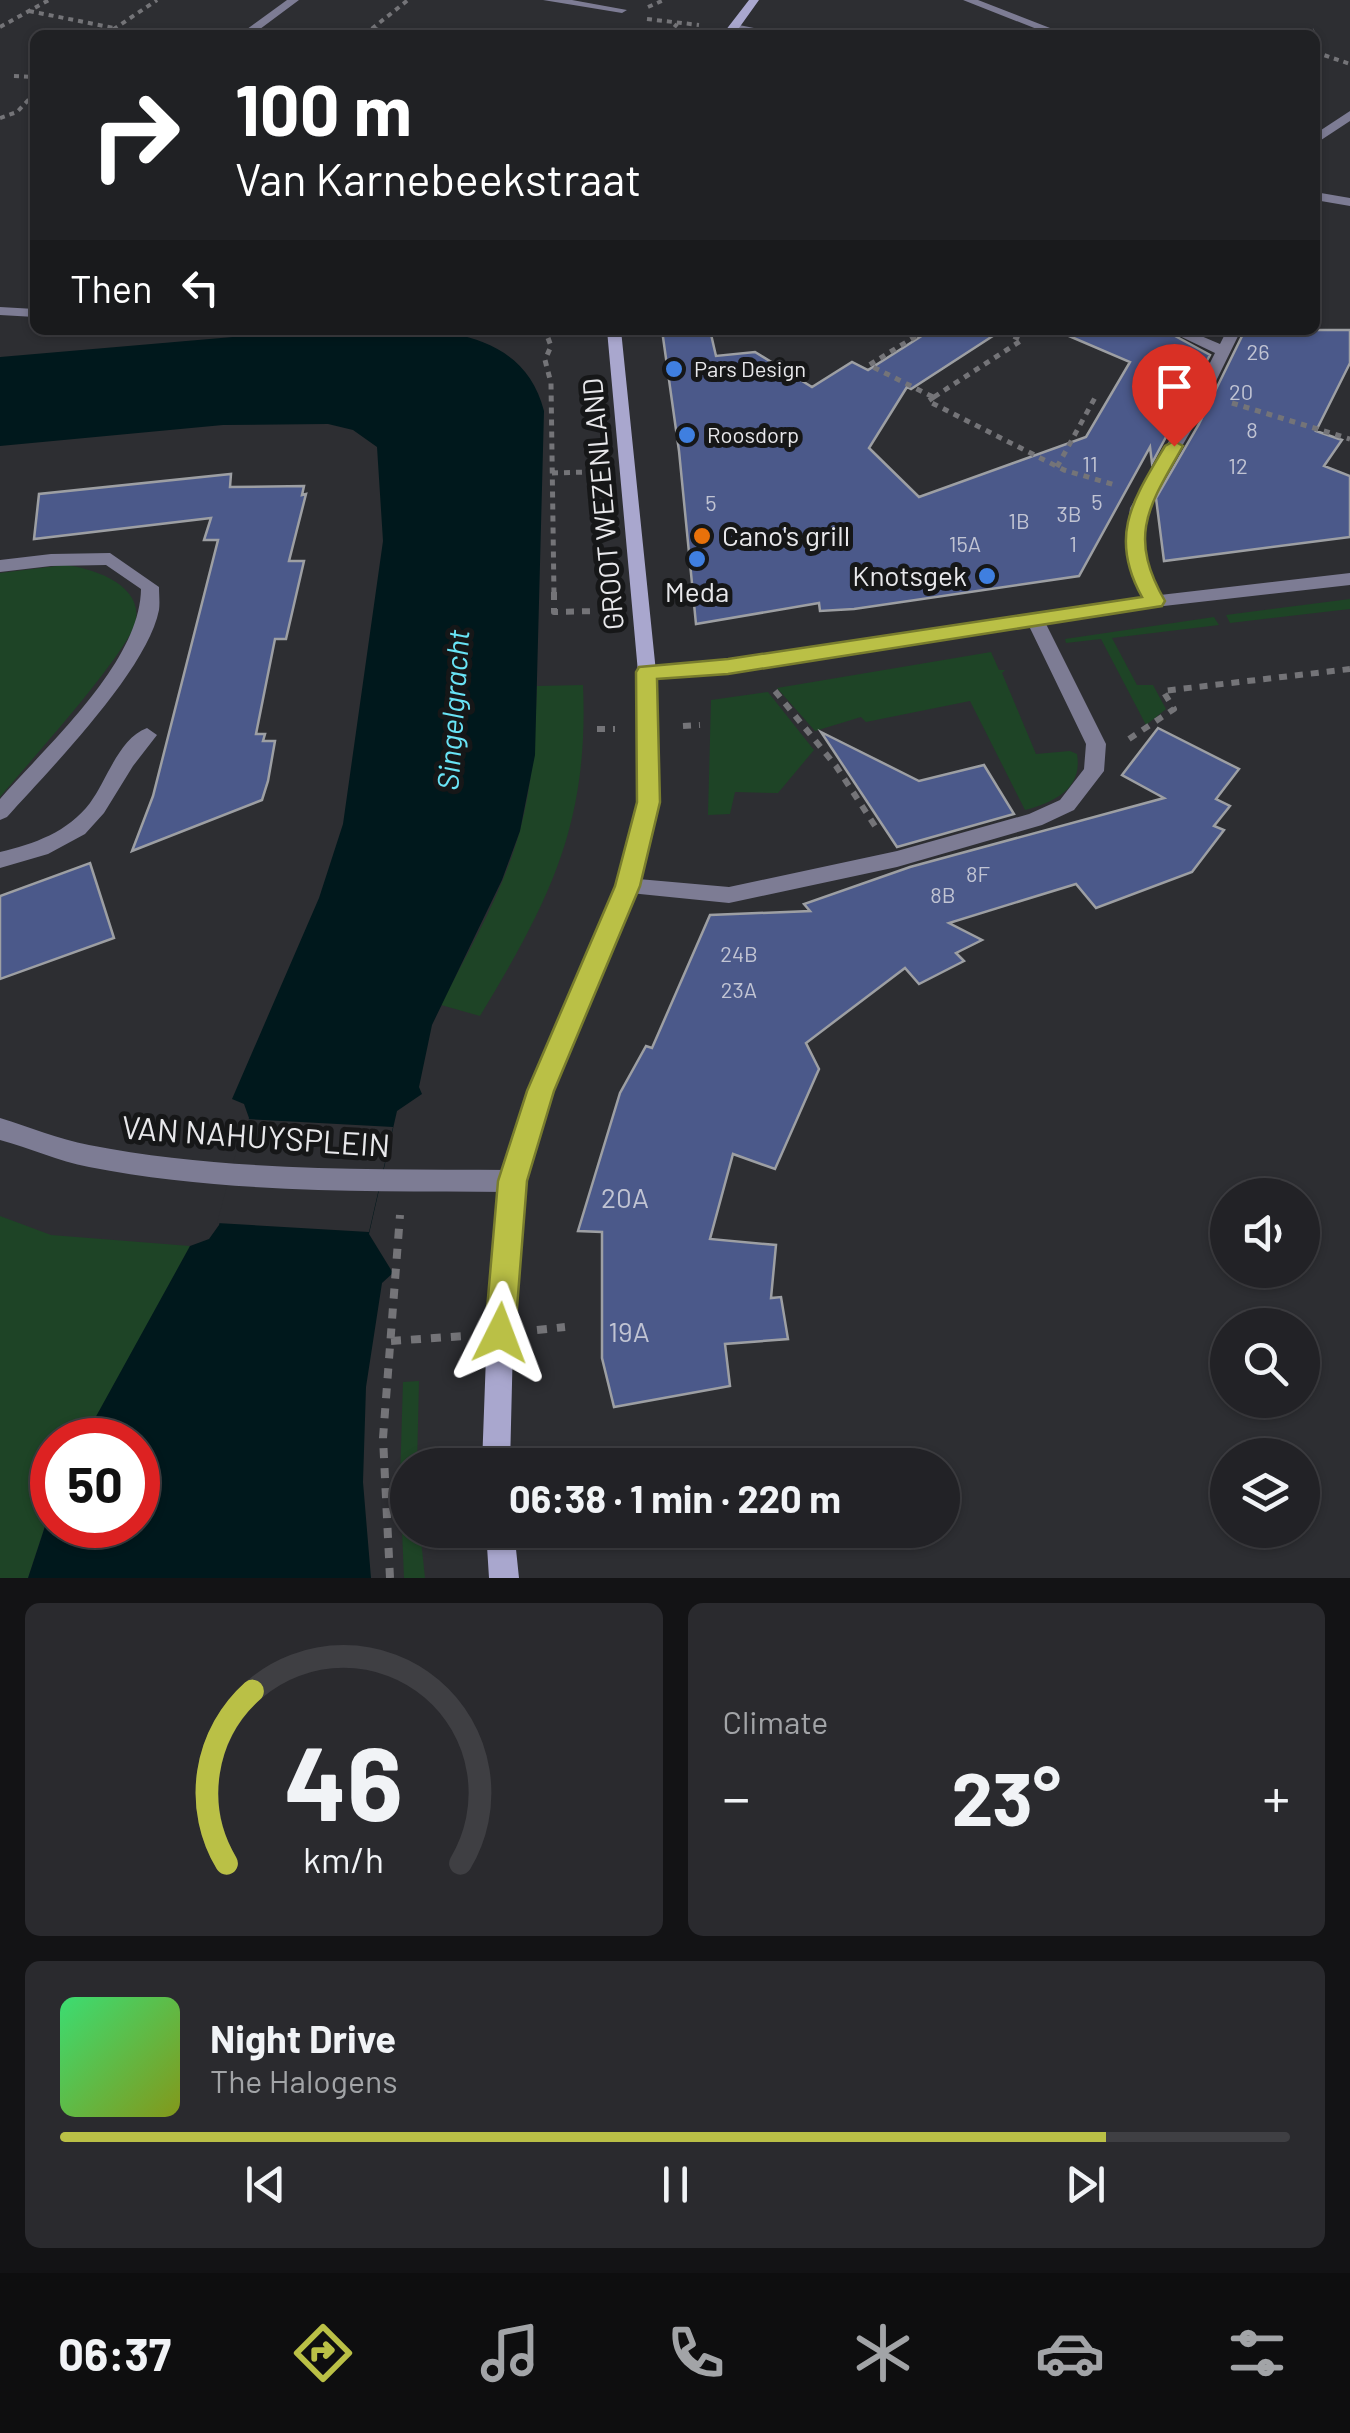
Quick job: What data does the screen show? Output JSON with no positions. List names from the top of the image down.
{
  "streets": {
    "main road": ["GROOT WEZENLAND"],
    "street": ["VAN NAHUYSPLEIN"]
  },
  "crossings": [
    ["GROOT WEZENLAND", "VAN NAHUYSPLEIN"]
  ],
  "water": ["Singelgracht"],
  "places": [
    "Pars Design",
    "Roosdorp",
    "Cano's grill",
    "Meda",
    "Knotsgek"
  ],
  "house_numbers": [
    "26",
    "20",
    "8",
    "11",
    "12",
    "5",
    "5",
    "3B",
    "1B",
    "15A",
    "1",
    "8F",
    "8B",
    "24B",
    "23A",
    "20A",
    "19A"
  ],
  "page": {
    "turn": ["100 m", "Van Karnebeekstraat"],
    "then": "Then",
    "limit": "50",
    "trip": "06:38 · 1 min · 220 m",
    "tile": "Climate",
    "heat": ["−", "23°", "+"],
    "song": ["Night Drive", "The Halogens"],
    "tabs": "06:37",
    "gauge": ["46", "km/h"]
  }
}
